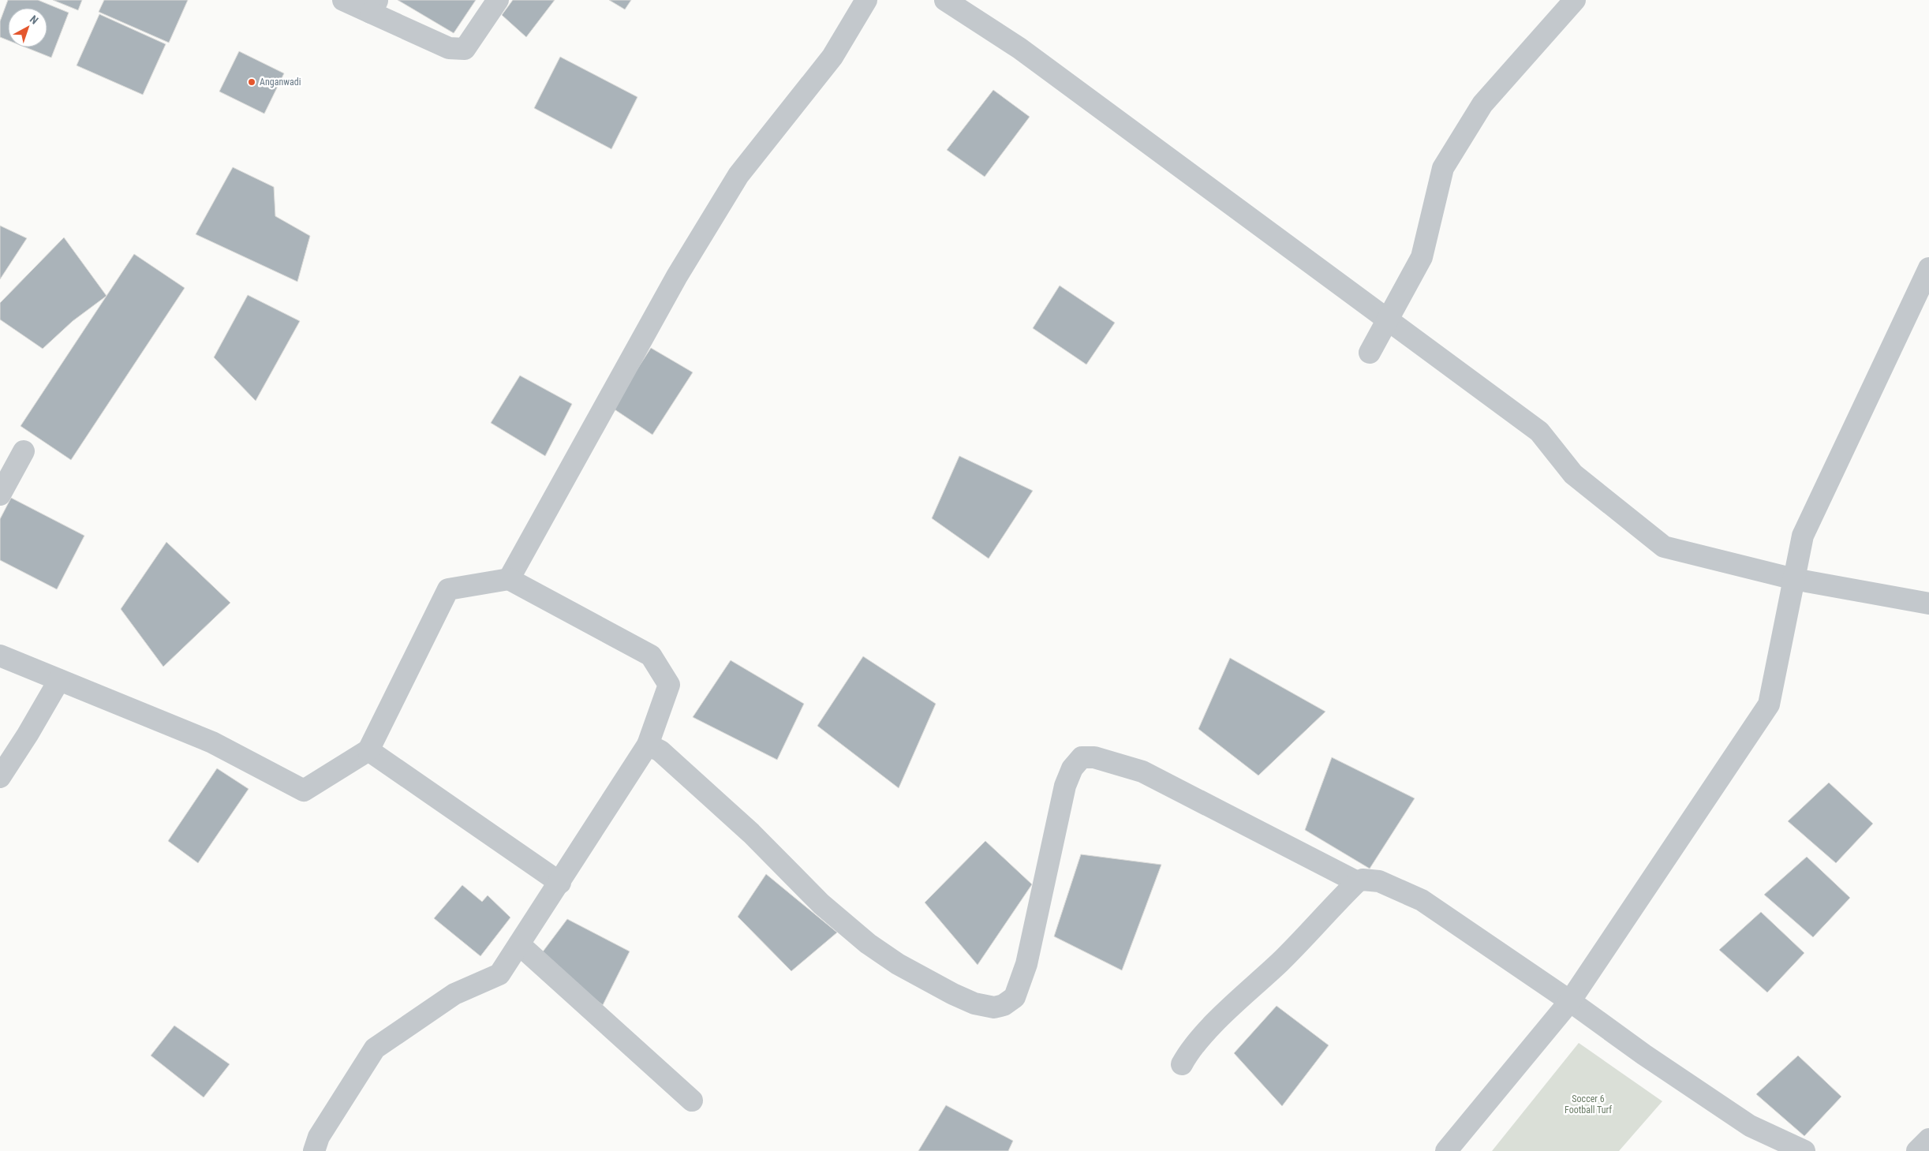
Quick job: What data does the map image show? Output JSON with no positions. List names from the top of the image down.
{
  "parks": ["Soccer 6 Football Turf"],
  "places": ["Anganwadi"],
  "north": "top right"
}
